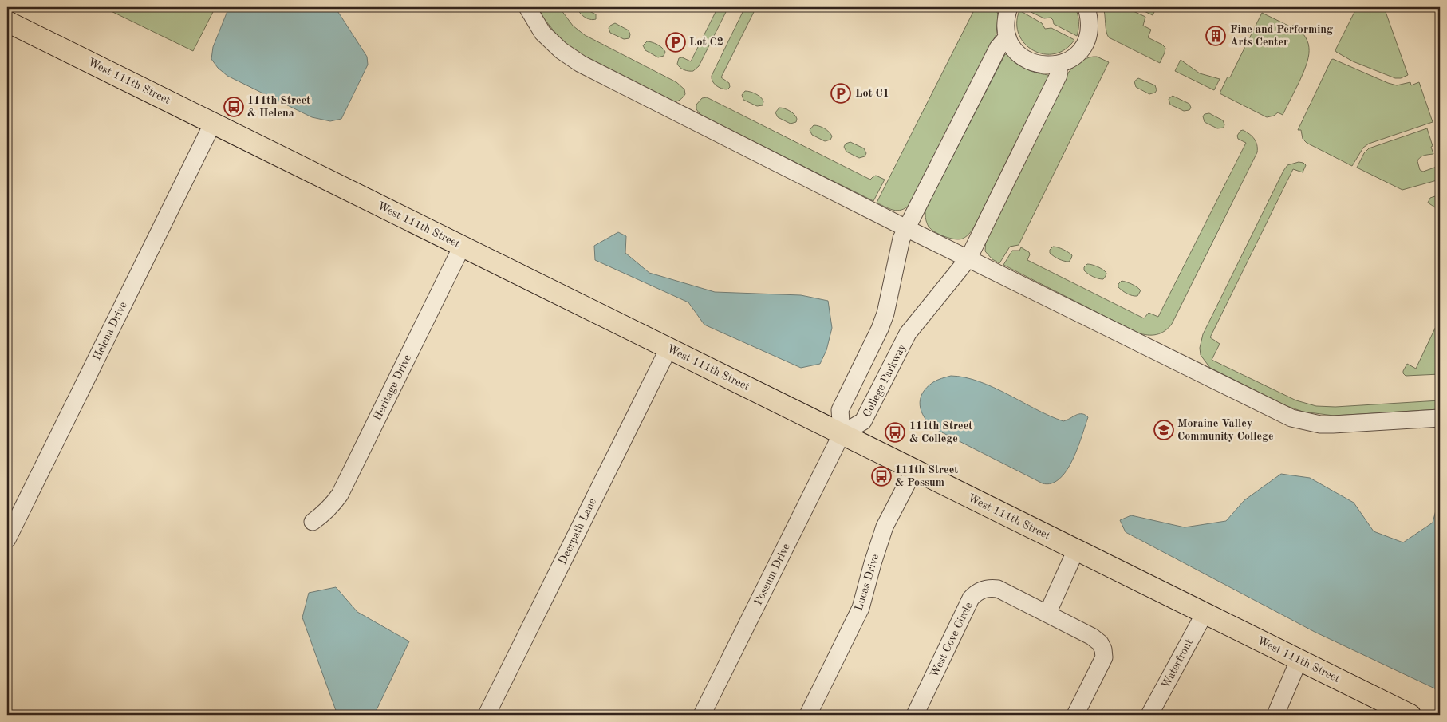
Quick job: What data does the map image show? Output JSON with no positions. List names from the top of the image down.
{
  "streets": {
    "main road": ["West 111th Street"],
    "street": [
      "Helena Drive",
      "College Parkway",
      "Heritage Drive",
      "Deerpath Lane",
      "Possum Drive",
      "Lucas Drive",
      "West Cove Circle",
      "Waterfront"
    ]
  },
  "crossings": [
    ["West 111th Street", "Helena Drive"],
    ["West 111th Street", "College Parkway"],
    ["West 111th Street", "Heritage Drive"],
    ["West 111th Street", "Deerpath Lane"],
    ["West 111th Street", "Possum Drive"],
    ["West 111th Street", "Lucas Drive"],
    ["West 111th Street", "Waterfront"],
    ["College Parkway", "Possum Drive"]
  ],
  "places": {
    "building": ["Fine and Performing Arts Center"],
    "parking": ["Lot C2", "Lot C1"],
    "bus stop": ["111th Street & Helena", "111th Street & College", "111th Street & Possum"],
    "school or university": ["Moraine Valley Community College"]
  }
}
